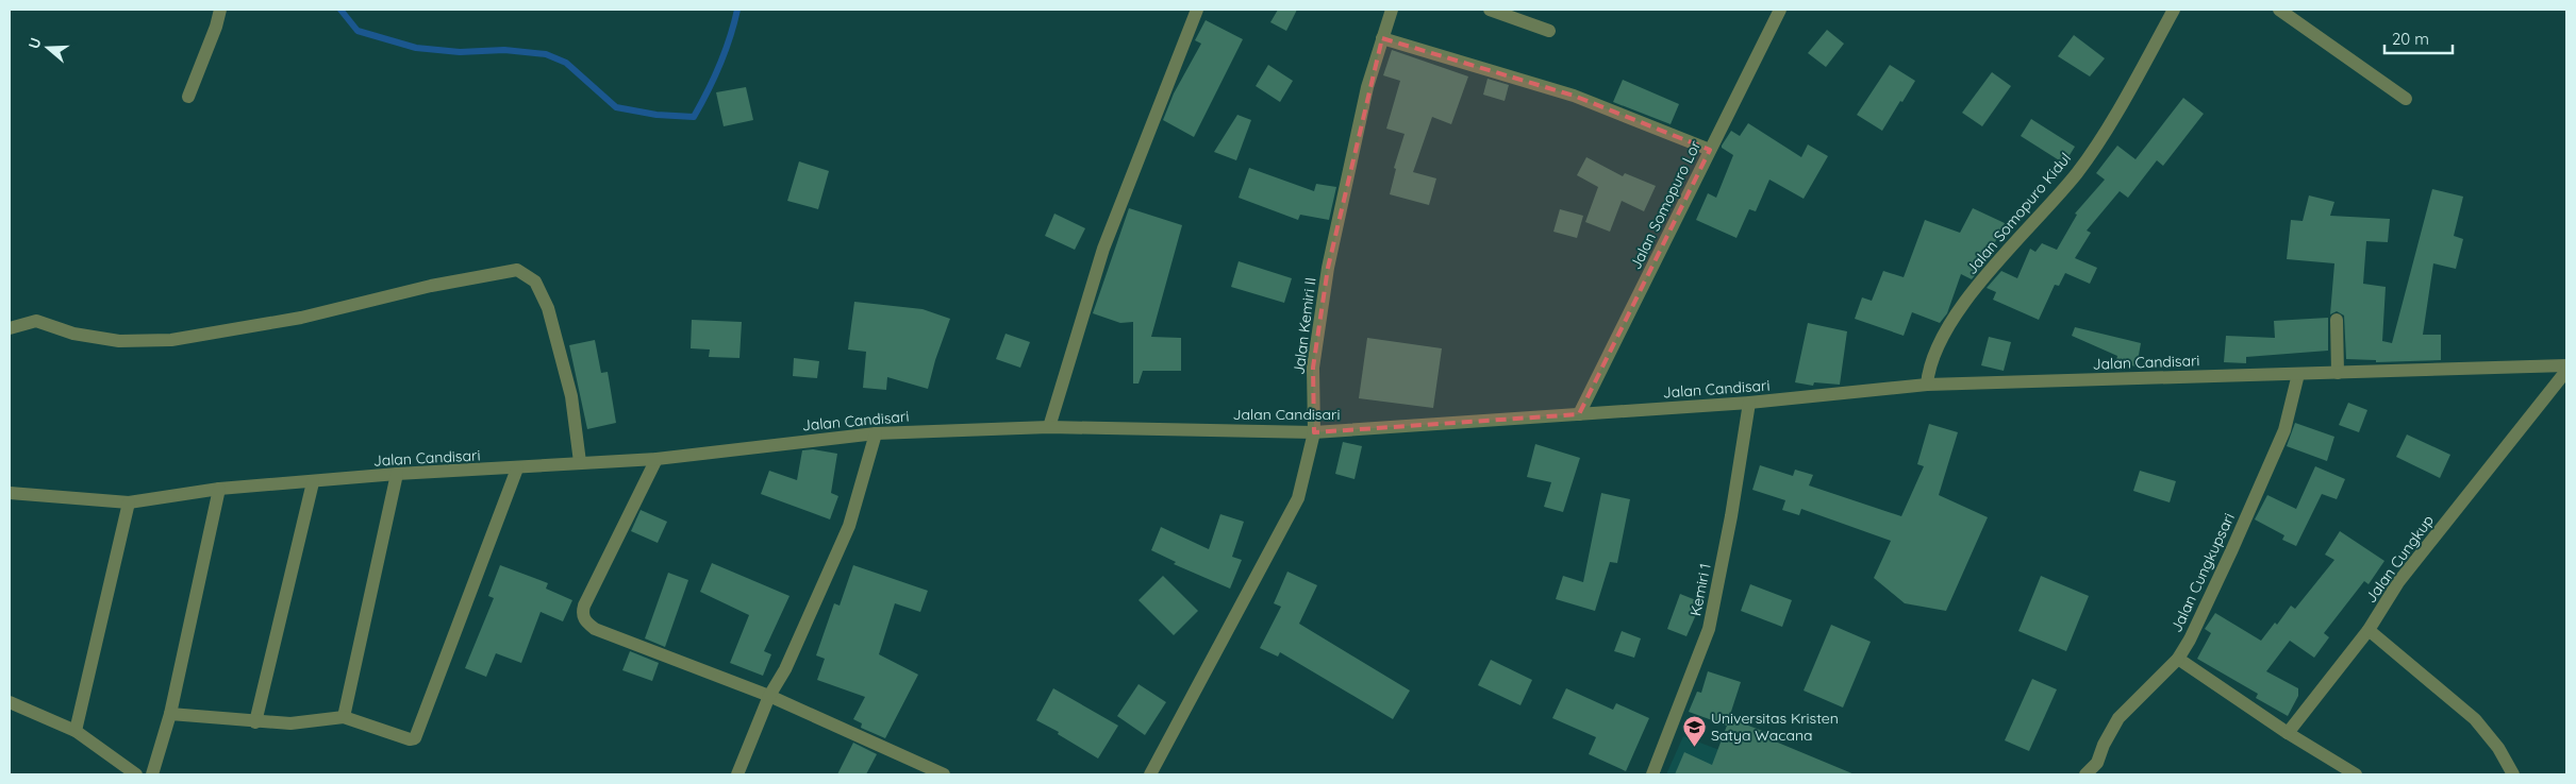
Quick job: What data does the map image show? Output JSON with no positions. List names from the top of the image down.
{
  "streets": {
    "street": [
      "Jalan Somopuro Lor",
      "Jalan Somopuro Kidul",
      "Jalan Kemiri II",
      "Jalan Candisari",
      "Jalan Cungkup",
      "Jalan Cungkupsari",
      "Kemiri 1"
    ]
  },
  "crossings": [
    ["Jalan Somopuro Lor", "Jalan Candisari"],
    ["Jalan Somopuro Kidul", "Jalan Candisari"],
    ["Jalan Kemiri II", "Jalan Candisari"],
    ["Jalan Candisari", "Jalan Cungkupsari"],
    ["Jalan Candisari", "Kemiri 1"]
  ],
  "places": {
    "school or university": ["Universitas Kristen Satya Wacana"]
  },
  "scale_bar": "20 m",
  "north": "left"
}
